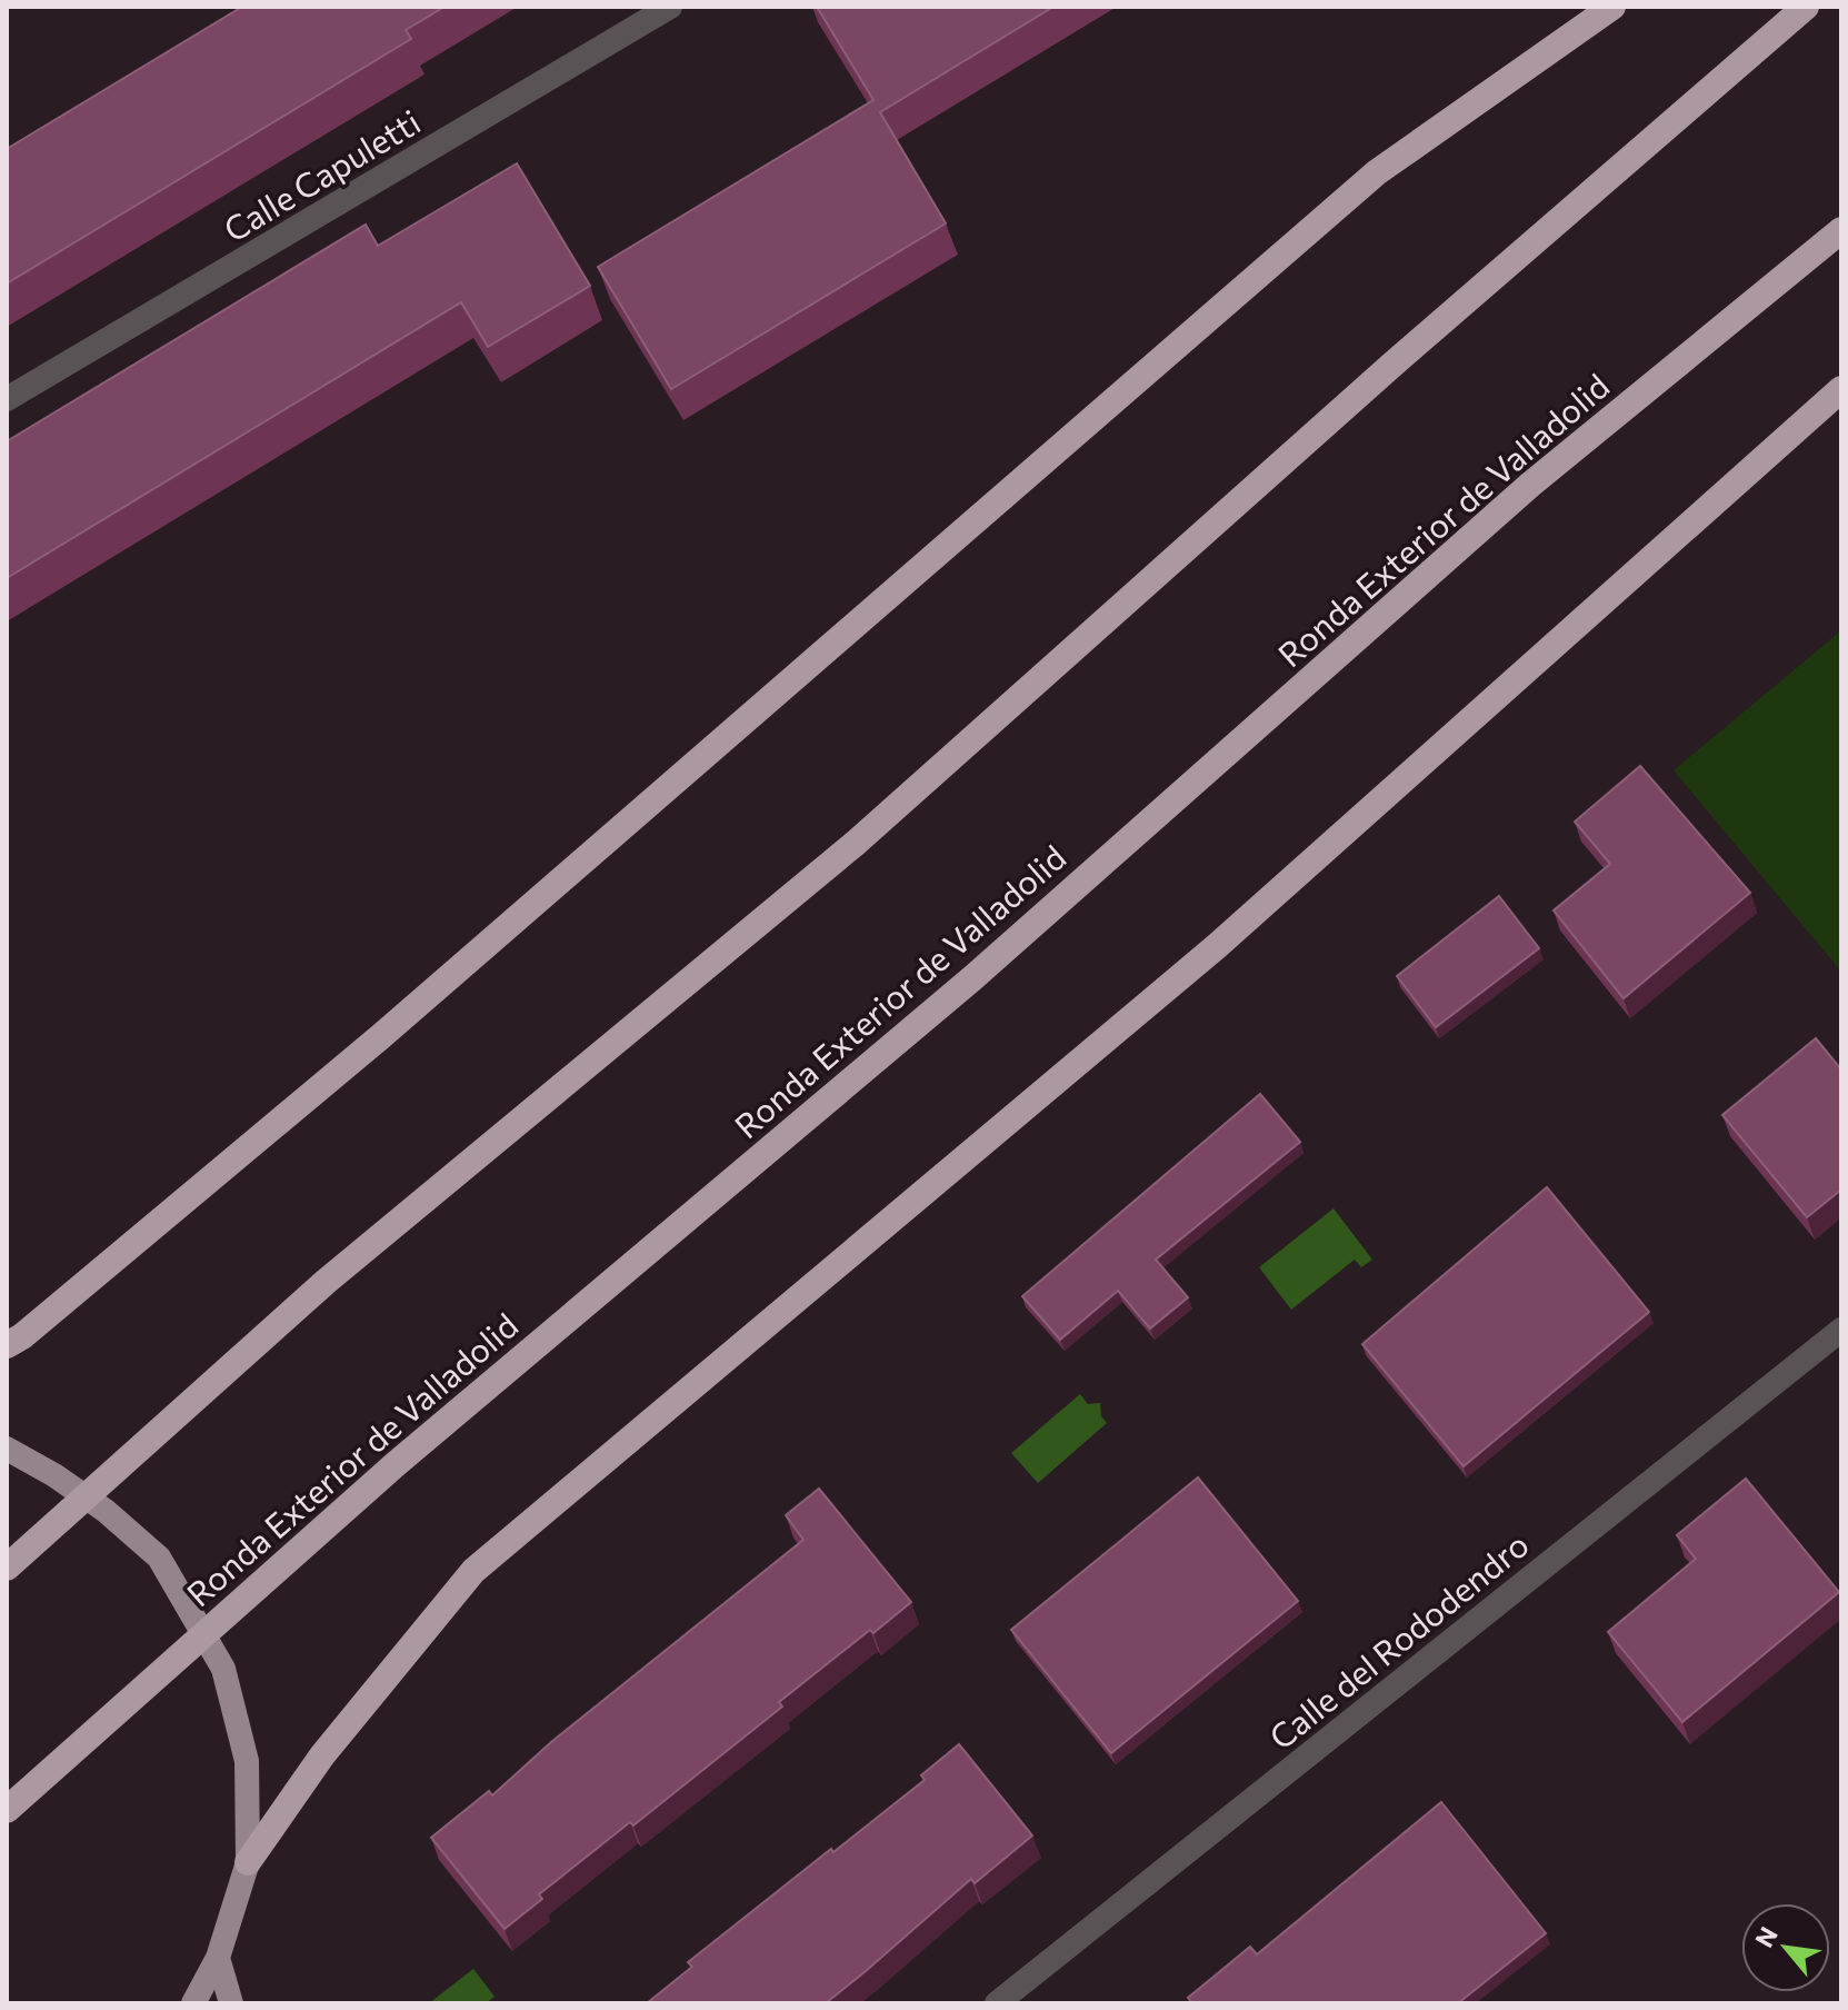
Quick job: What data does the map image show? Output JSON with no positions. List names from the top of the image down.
{
  "streets": {
    "highway": ["Ronda Exterior de Valladolid"],
    "street": ["Calle Capuletti", "Calle del Rododendro"]
  },
  "north": "top left"
}
